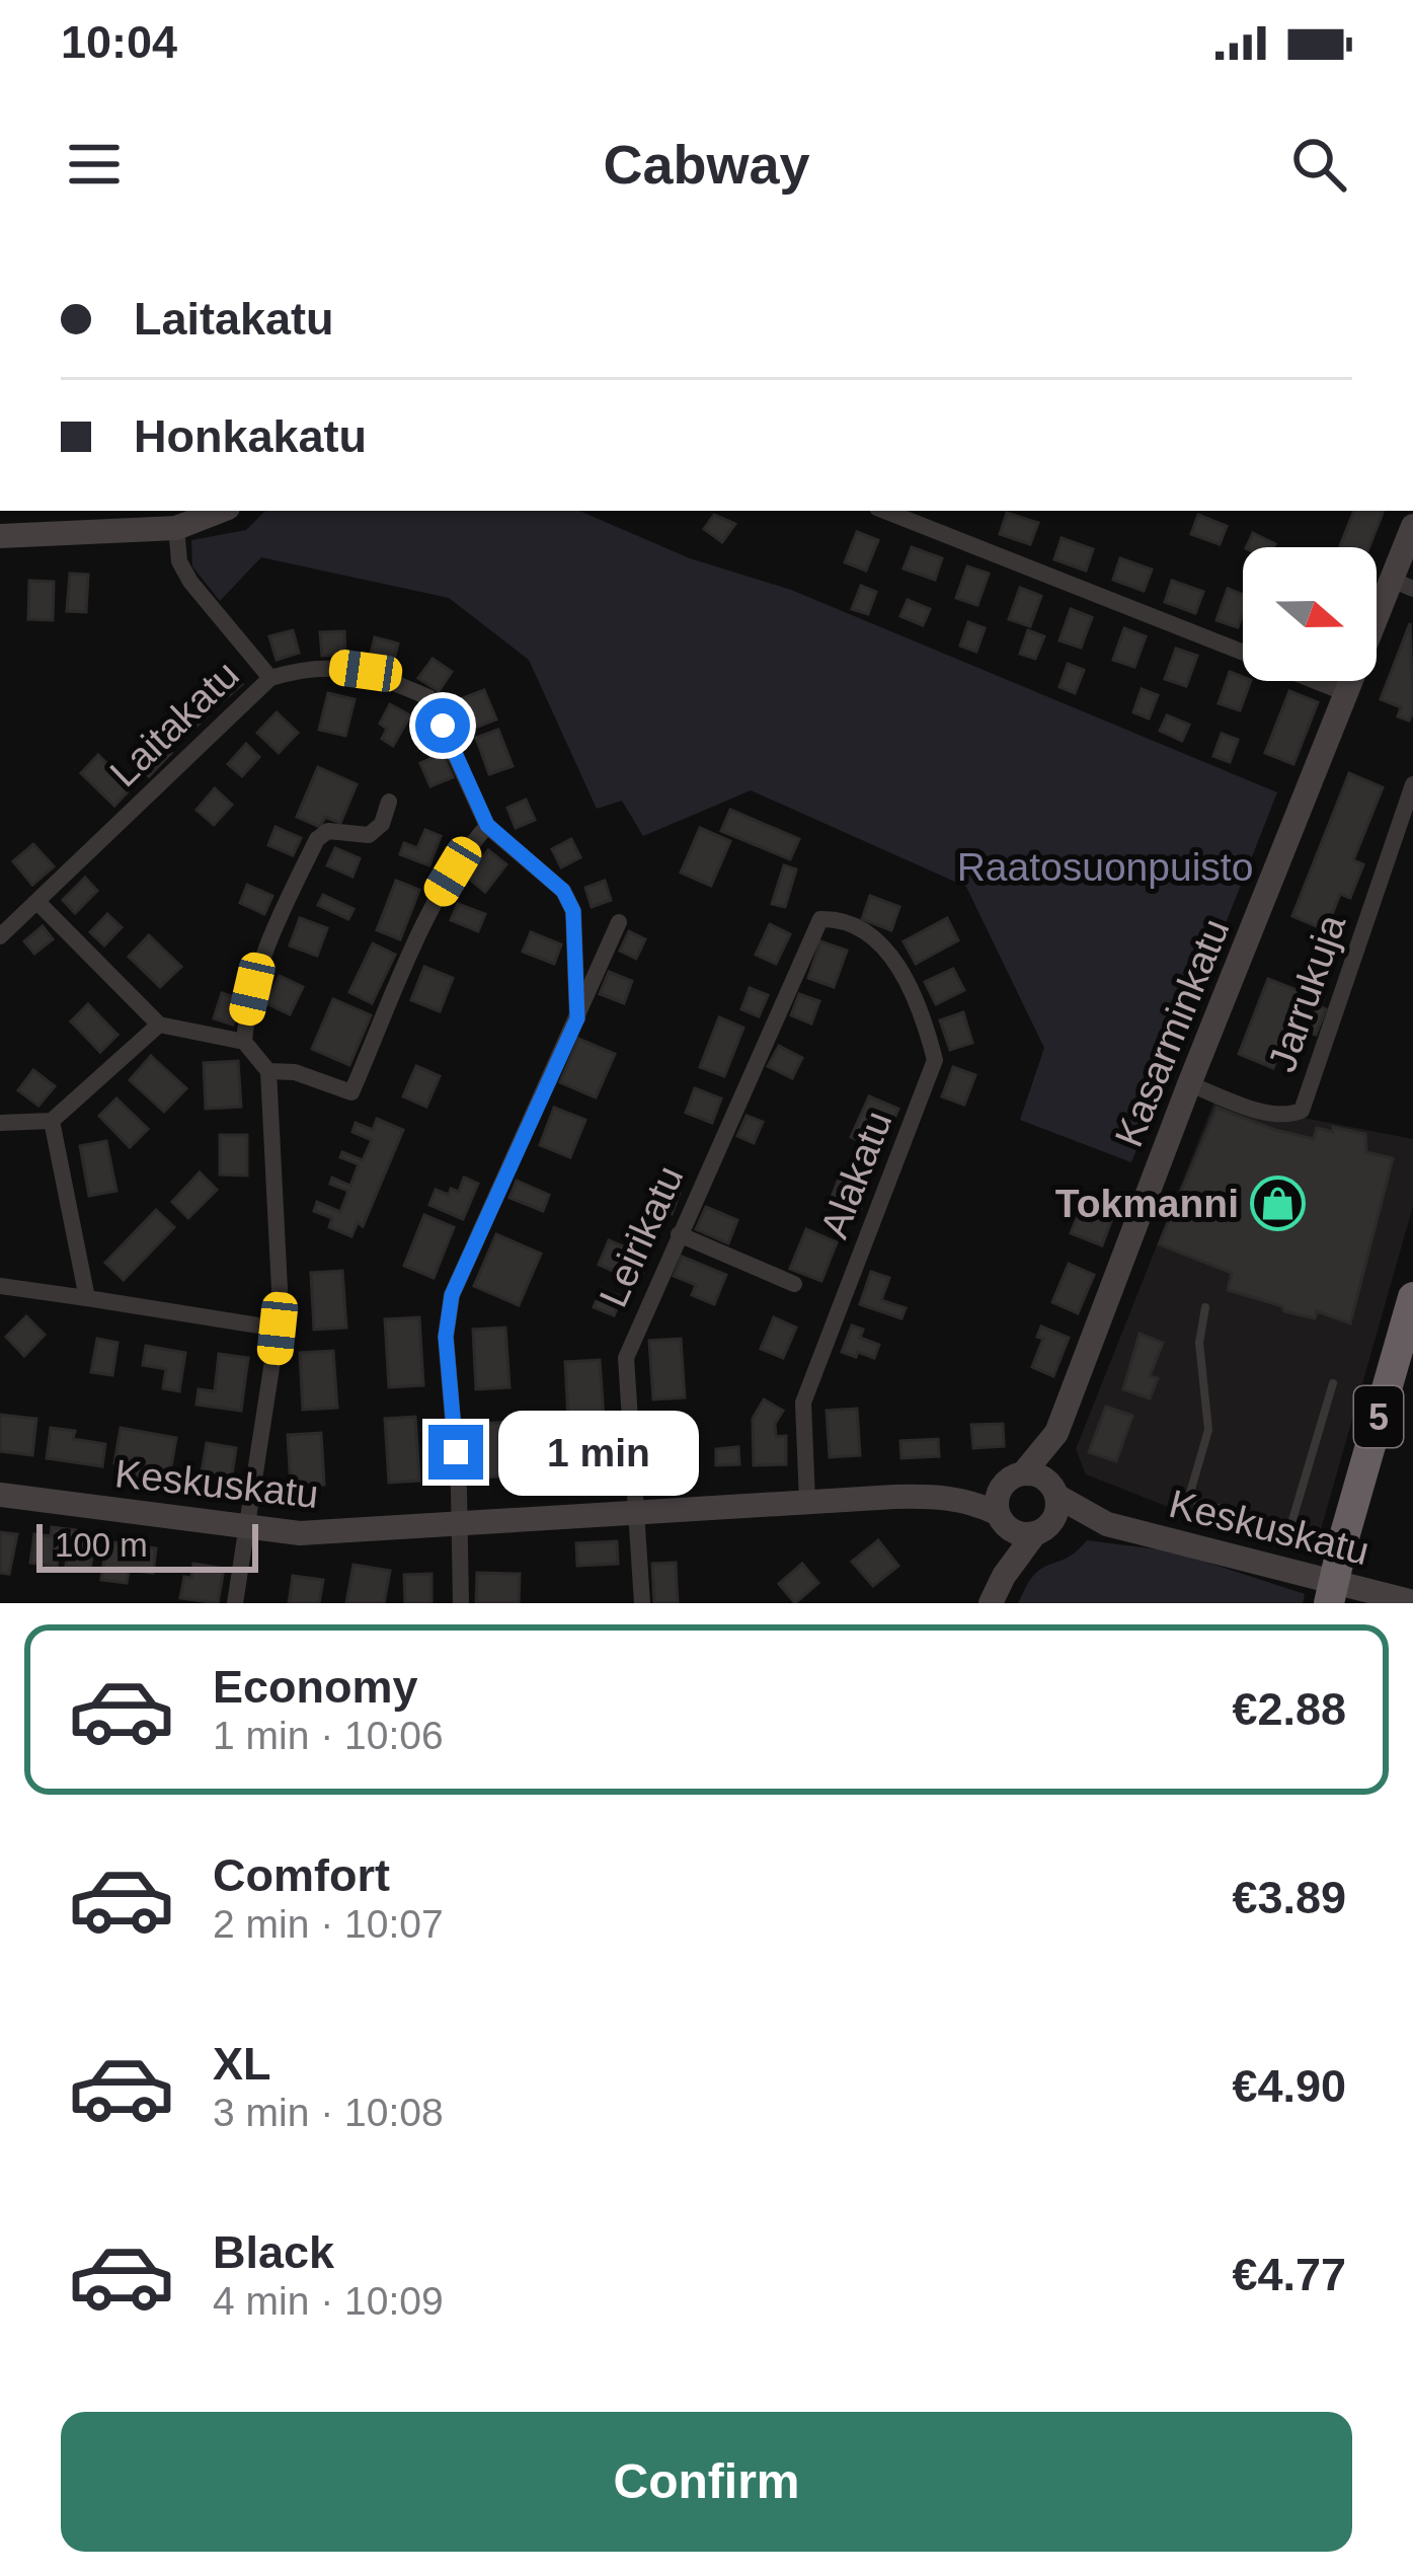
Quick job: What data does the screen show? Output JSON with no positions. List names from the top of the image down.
{
  "streets": {
    "highway": ["5"],
    "street": [
      "Laitakatu",
      "Jarrukuja",
      "Kasarminkatu",
      "Alakatu",
      "Leirikatu",
      "Keskuskatu"
    ]
  },
  "crossings": [
    ["Jarrukuja", "Kasarminkatu"],
    ["Kasarminkatu", "Keskuskatu"],
    ["Alakatu", "Leirikatu"],
    ["Alakatu", "Keskuskatu"],
    ["Leirikatu", "Keskuskatu"]
  ],
  "parks": ["Raatosuonpuisto"],
  "places": {
    "shop": ["Tokmanni"]
  },
  "scale_bar": "100 m",
  "north": "right",
  "page": {
    "status": "10:04",
    "header": "Cabway",
    "banner": ["Laitakatu", "Honkakatu"],
    "bubble": "1 min",
    "scale": "100 m",
    "list": [
      {
        "name": "Economy",
        "note": "1 min · 10:06",
        "value": "€2.88"
      },
      {
        "name": "Comfort",
        "note": "2 min · 10:07",
        "value": "€3.89"
      },
      {
        "name": "XL",
        "note": "3 min · 10:08",
        "value": "€4.90"
      },
      {
        "name": "Black",
        "note": "4 min · 10:09",
        "value": "€4.77"
      }
    ],
    "buttons": "Confirm"
  }
}
